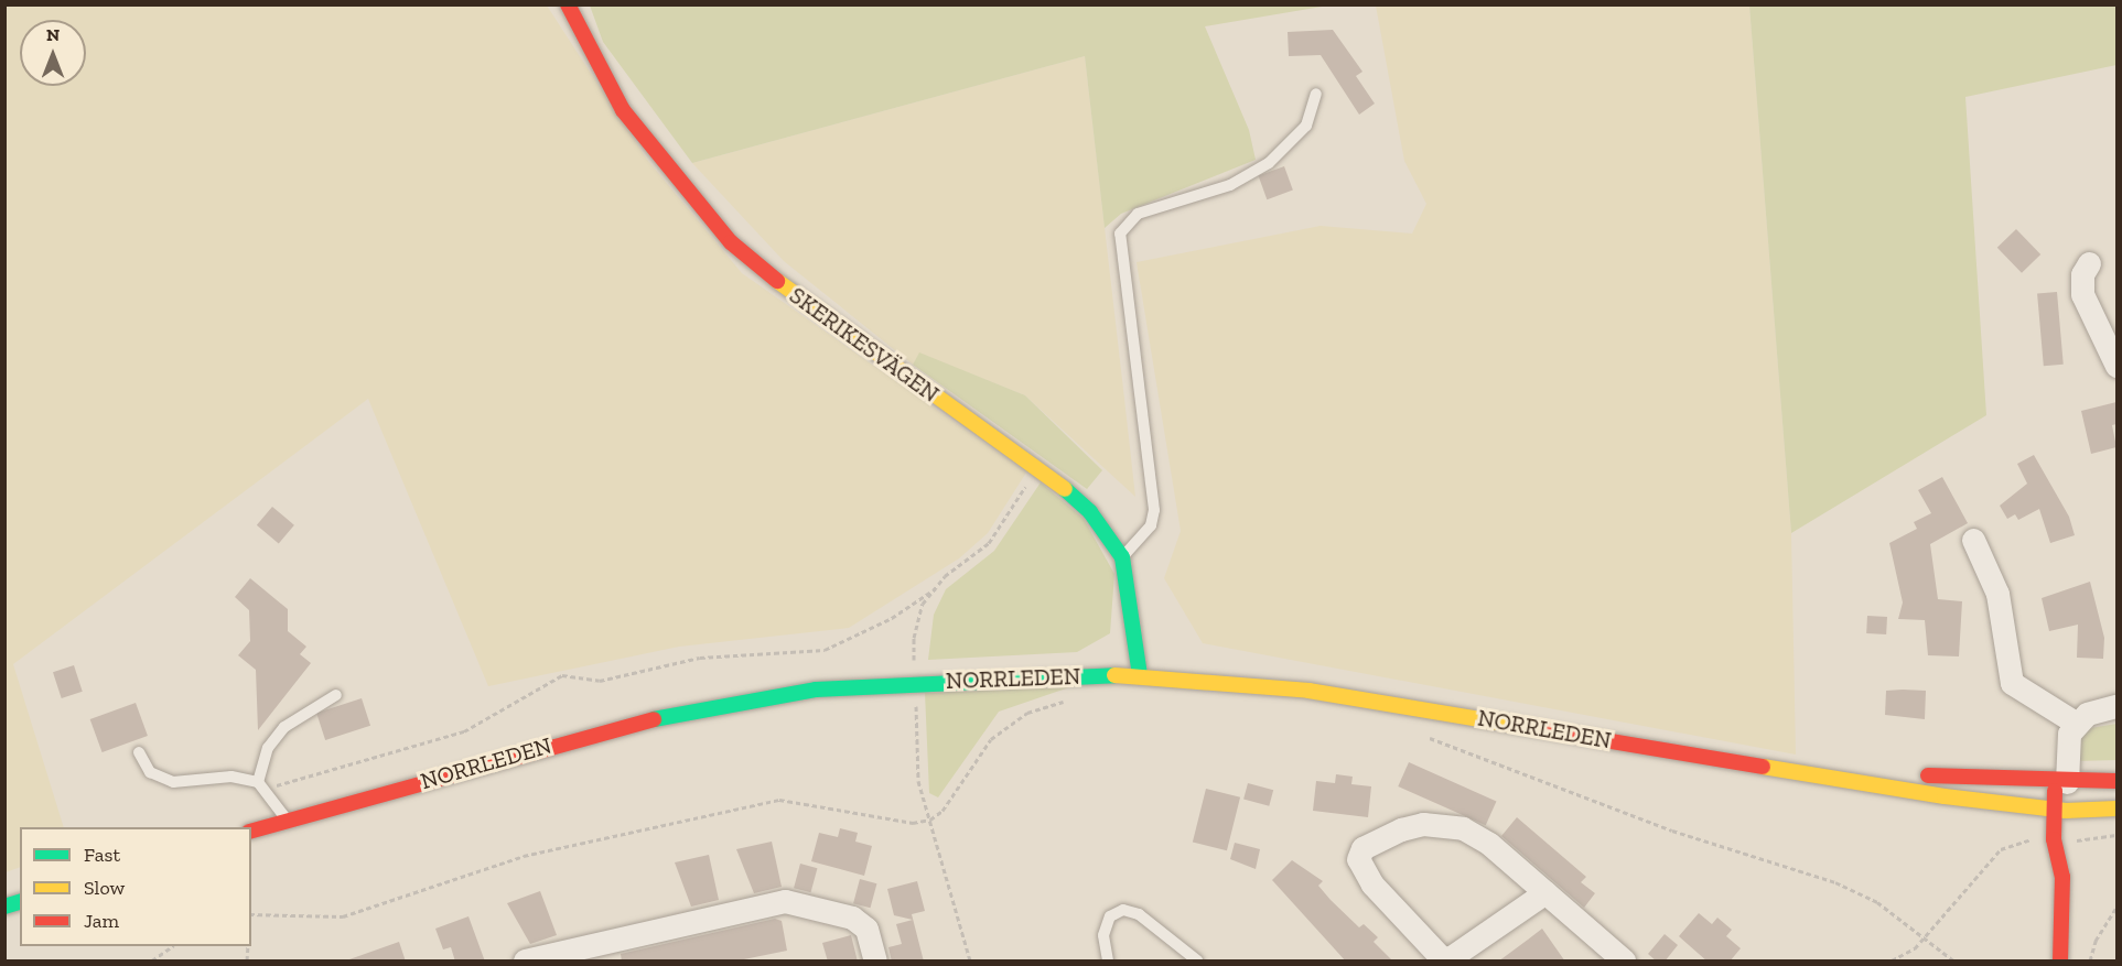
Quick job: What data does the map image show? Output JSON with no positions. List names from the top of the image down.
{
  "streets": {
    "main road": ["SKERIKESVÄGEN", "NORRLEDEN"]
  },
  "crossings": [
    ["SKERIKESVÄGEN", "NORRLEDEN"]
  ],
  "legend": ["Fast", "Slow", "Jam"],
  "north": "top"
}
